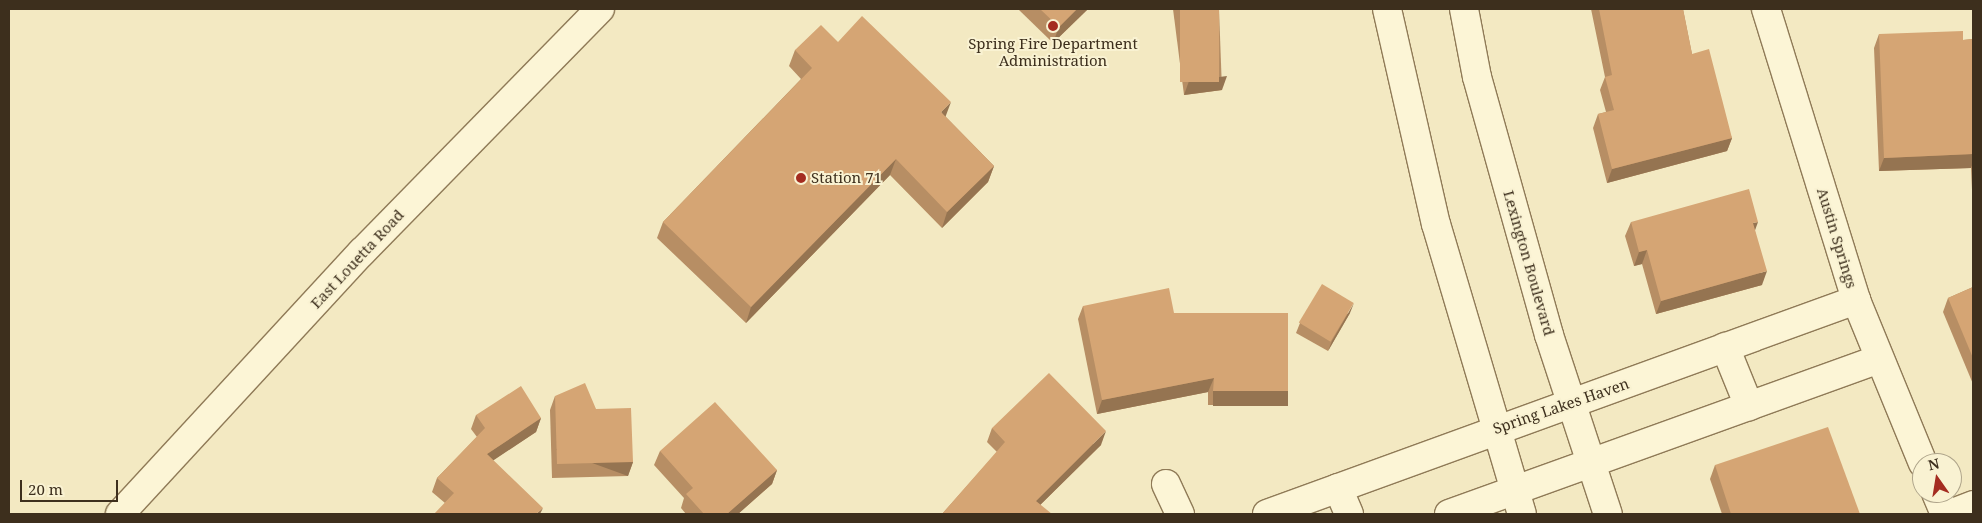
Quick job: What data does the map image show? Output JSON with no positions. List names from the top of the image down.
{
  "streets": {
    "street": [
      "Austin Springs",
      "East Louetta Road",
      "Lexington Boulevard",
      "Spring Lakes Haven"
    ]
  },
  "crossings": [
    ["Austin Springs", "Spring Lakes Haven"],
    ["Lexington Boulevard", "Spring Lakes Haven"]
  ],
  "places": ["Spring Fire Department Administration", "Station 71"],
  "scale_bar": "20 m",
  "north": "top"
}
